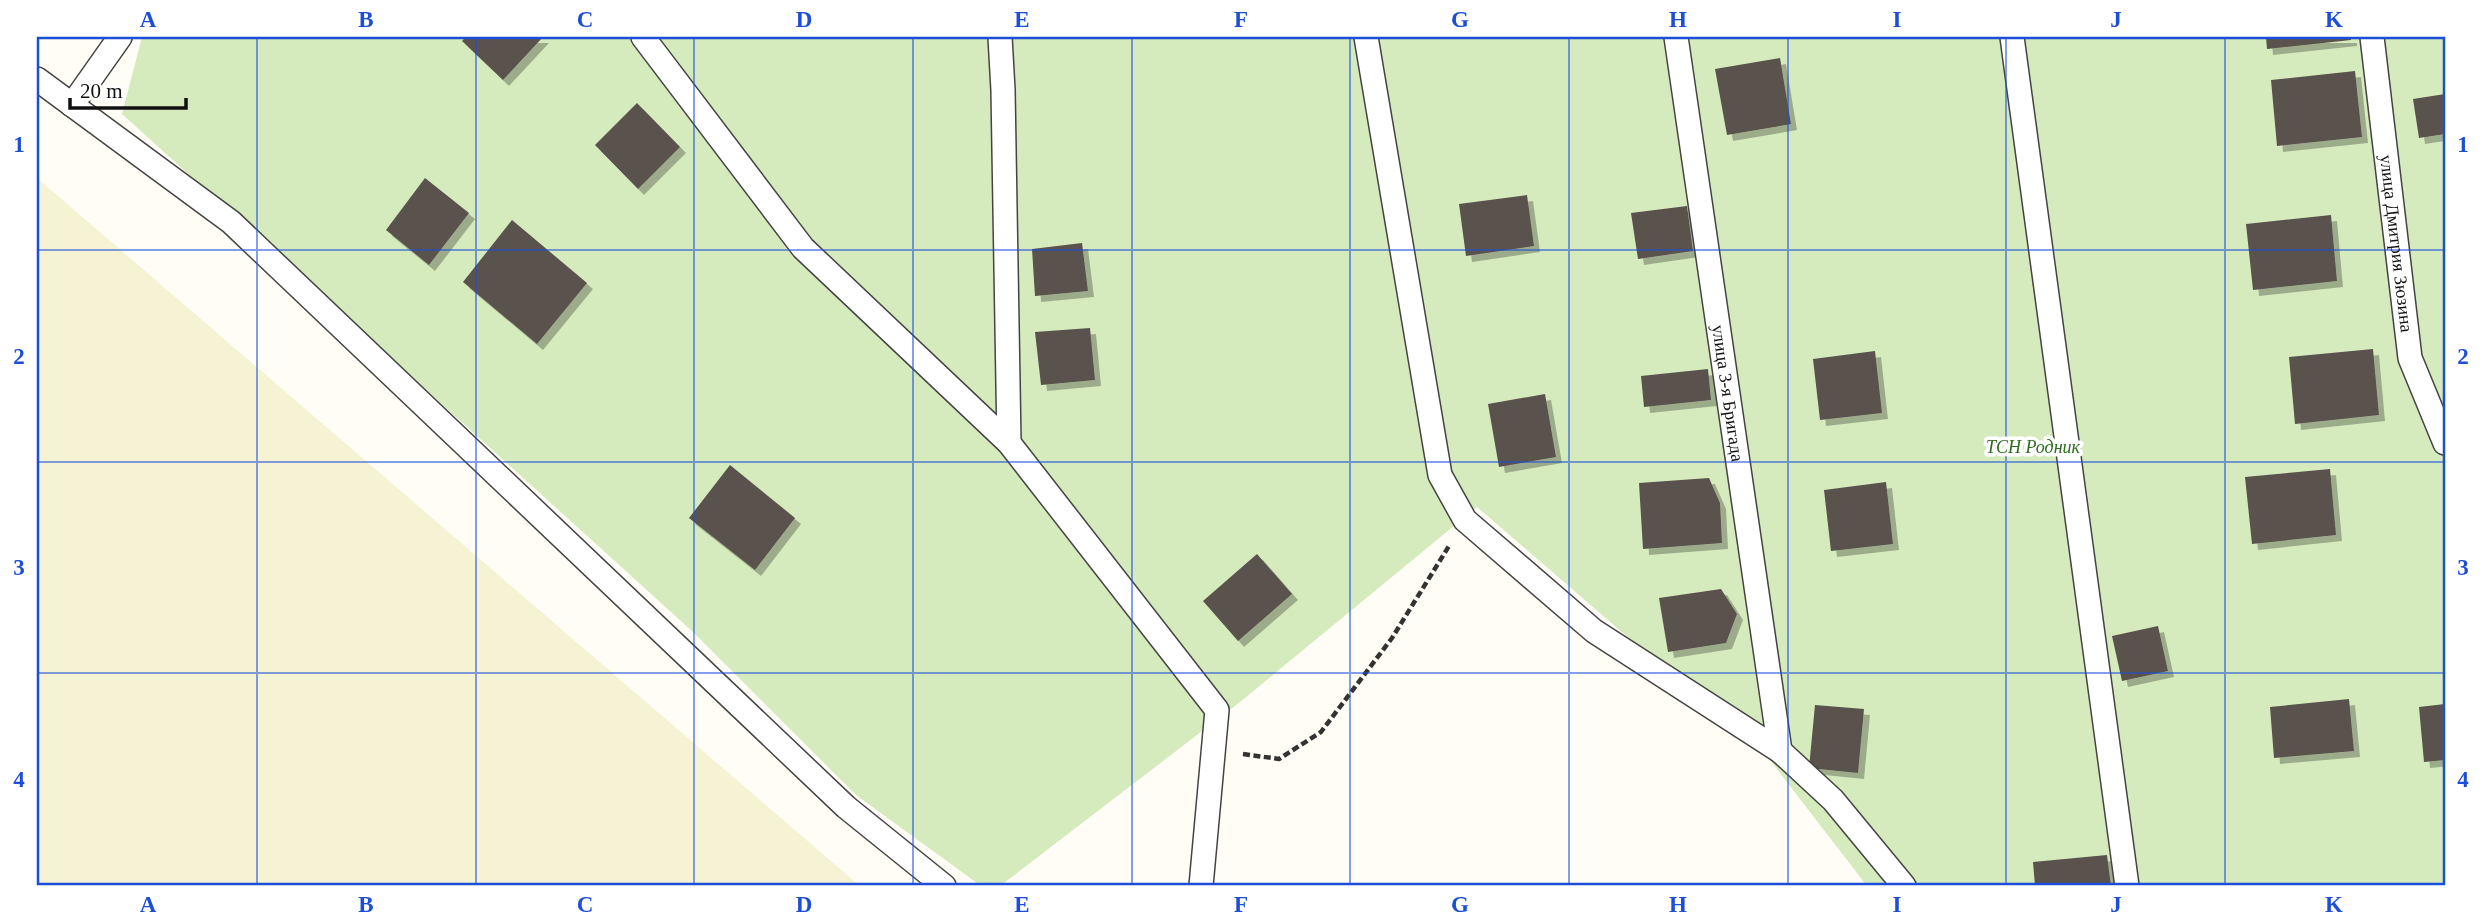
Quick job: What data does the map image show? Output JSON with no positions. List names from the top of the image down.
{
  "streets": {
    "lane": ["улица Дмитрия Зюзина", "улица 3-я Бригада"]
  },
  "parks": ["ТСН Родник"],
  "scale_bar": "20 m",
  "grid": {
    "columns": [
      "A",
      "B",
      "C",
      "D",
      "E",
      "F",
      "G",
      "H",
      "I",
      "J",
      "K"
    ],
    "rows": [
      "1",
      "2",
      "3",
      "4"
    ]
  }
}
